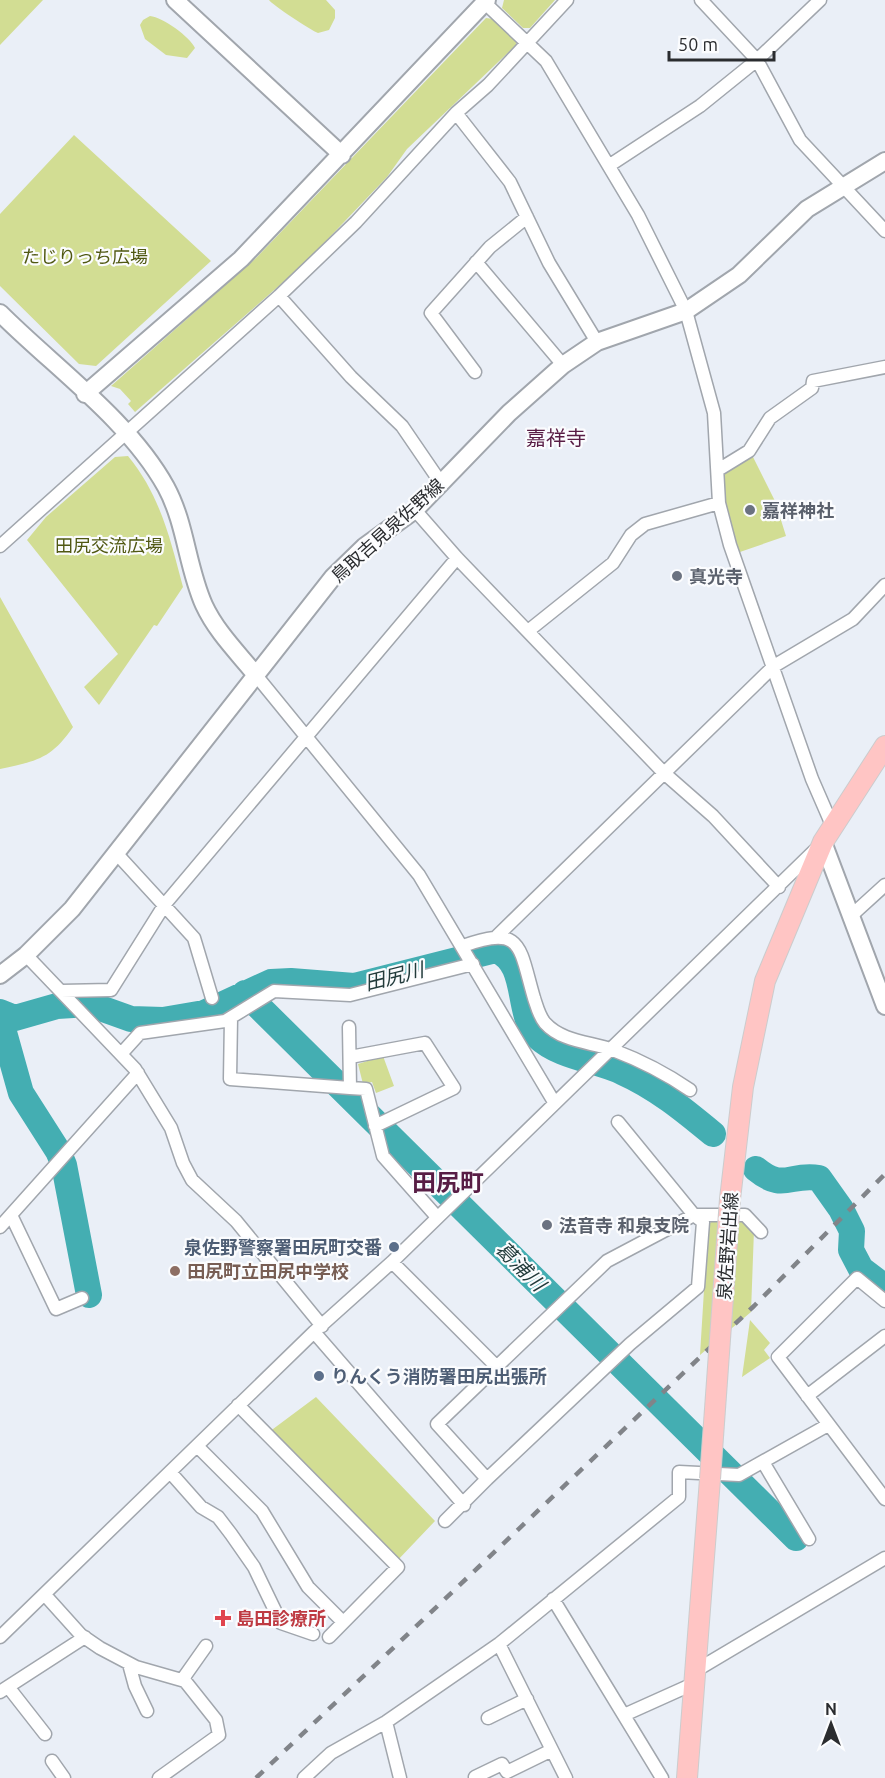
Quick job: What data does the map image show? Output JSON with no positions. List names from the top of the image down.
{
  "streets": {
    "main road": ["泉佐野岩出線"],
    "street": ["鳥取吉見泉佐野線"]
  },
  "districts": ["嘉祥寺", "田尻町"],
  "water": ["田尻川", "葛浦川"],
  "parks": ["たじりっち広場", "田尻交流広場"],
  "places": {
    "other": [
      "嘉祥神社",
      "真光寺",
      "法音寺 和泉支院",
      "泉佐野警察署田尻町交番",
      "田尻町立田尻中学校",
      "りんくう消防署田尻出張所"
    ],
    "health": ["島田診療所"]
  },
  "scale_bar": "50 m",
  "north": "top"
}
